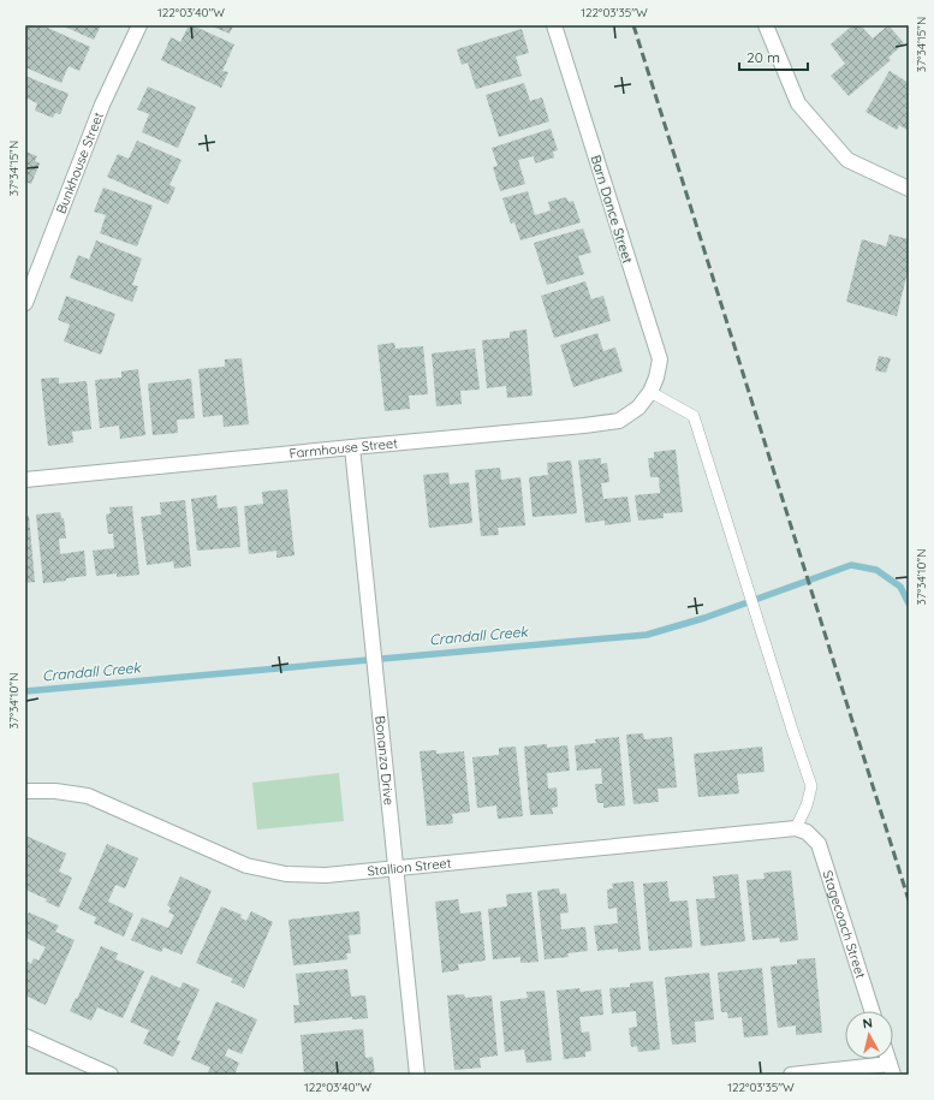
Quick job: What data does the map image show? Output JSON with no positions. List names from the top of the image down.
{
  "streets": {
    "street": [
      "Bunkhouse Street",
      "Barn Dance Street",
      "Farmhouse Street",
      "Bonanza Drive",
      "Stallion Street",
      "Stagecoach Street"
    ]
  },
  "crossings": [
    ["Barn Dance Street", "Farmhouse Street"],
    ["Farmhouse Street", "Bonanza Drive"],
    ["Bonanza Drive", "Stallion Street"],
    ["Stallion Street", "Stagecoach Street"]
  ],
  "water": ["Crandall Creek"],
  "scale_bar": "20 m",
  "north": "top",
  "coordinates": [
    "122°03'40\"W",
    "122°03'35\"W",
    "37°34'15\"N",
    "37°34'10\"N"
  ]
}
